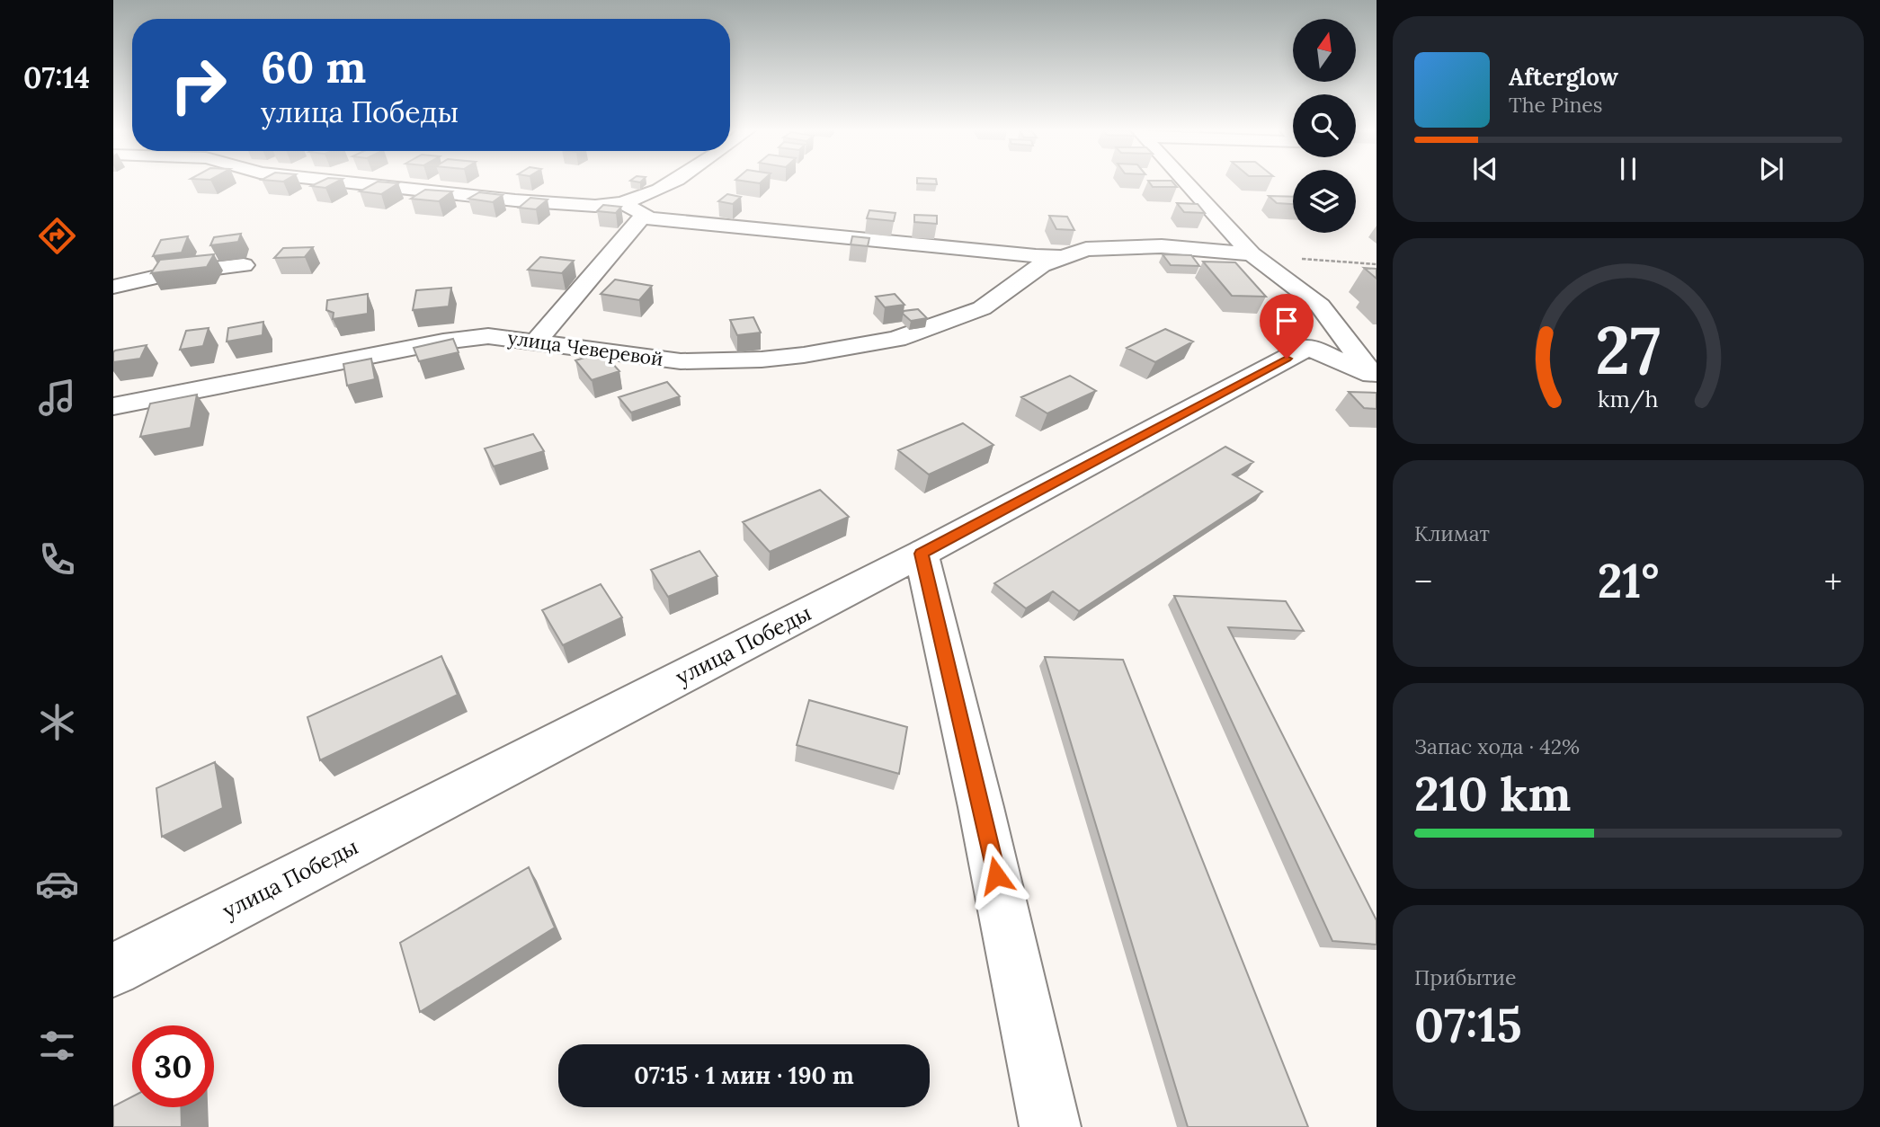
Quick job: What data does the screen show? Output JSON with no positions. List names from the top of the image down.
{
  "streets": {
    "street": ["улица Чеверевой", "улица Победы"]
  },
  "north": "top",
  "page": {
    "tabs": "07:14",
    "turn": ["60 m", "улица Победы"],
    "song": ["Afterglow", "The Pines"],
    "tile": [
      "Климат",
      ["Запас хода · 42%", "210 km"],
      ["Прибытие", "07:15"]
    ],
    "heat": ["−", "21°", "+"],
    "limit": "30",
    "trip": "07:15 · 1 мин · 190 m",
    "gauge": ["27", "km/h"]
  }
}
